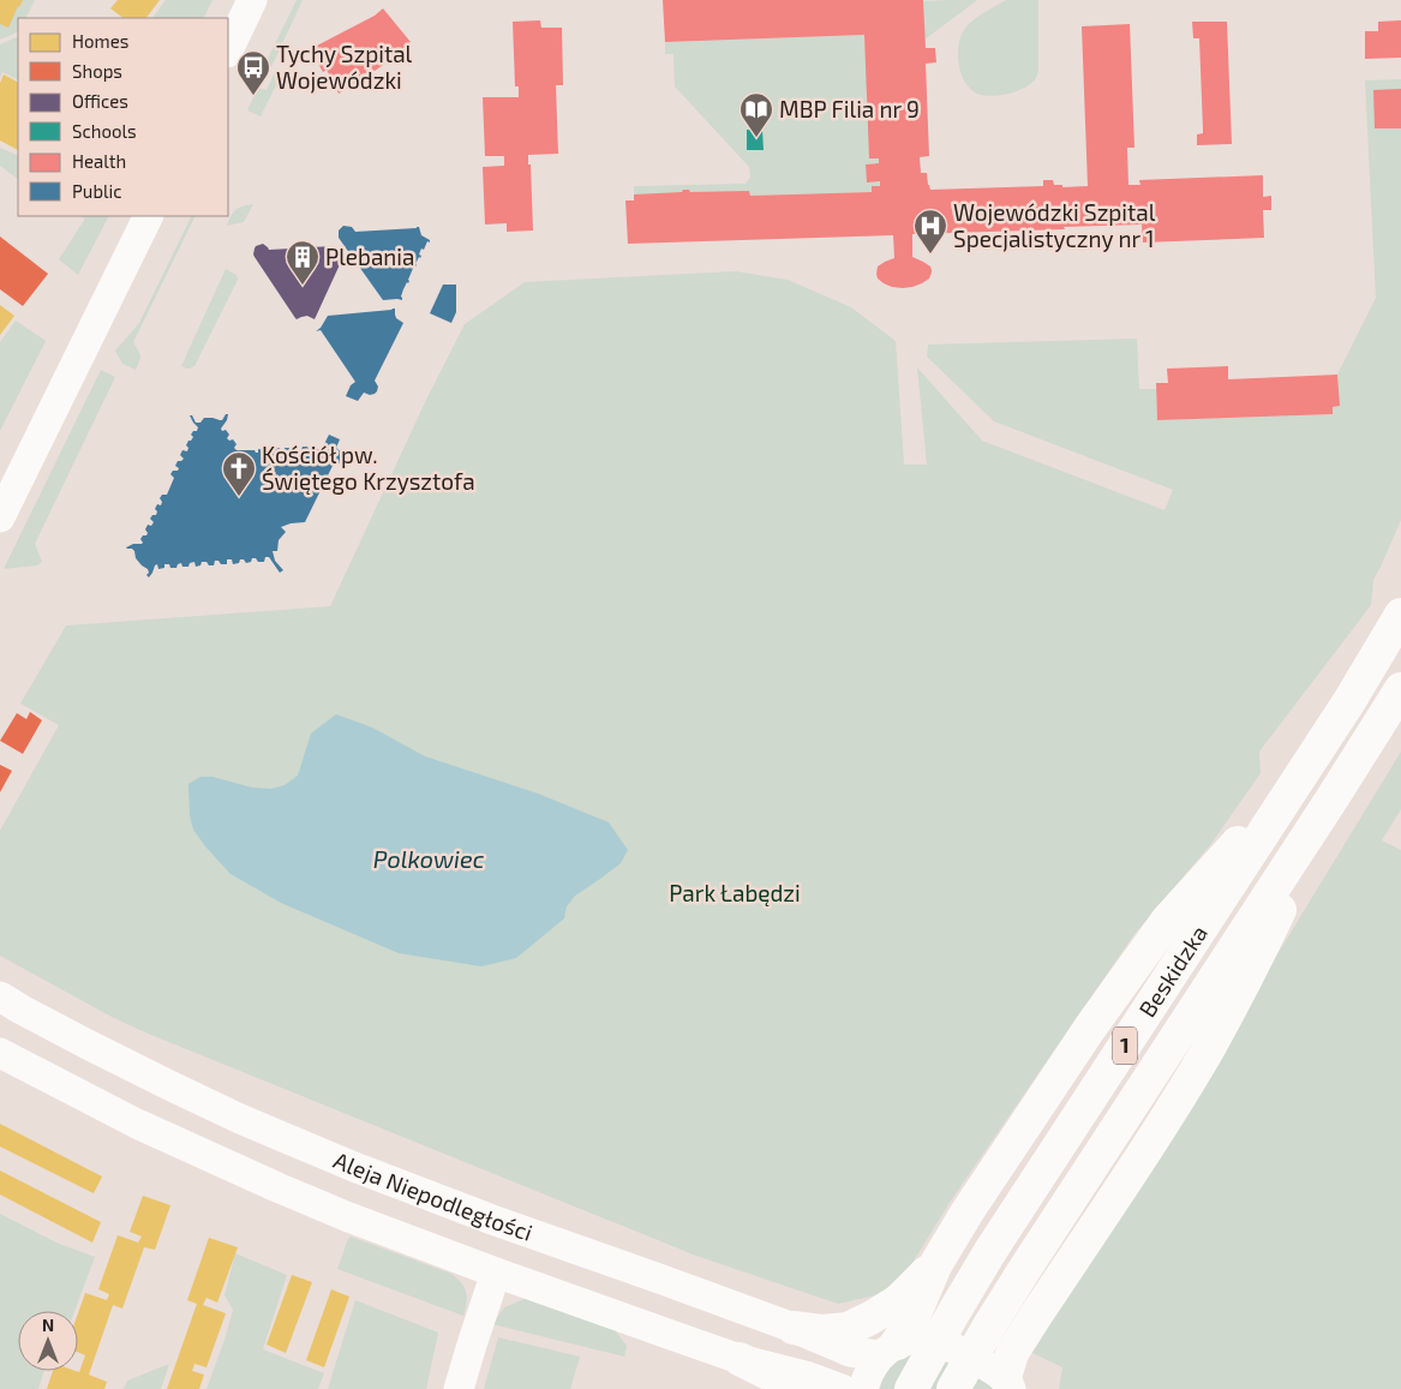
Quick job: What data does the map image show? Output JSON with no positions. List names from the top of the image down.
{
  "streets": {
    "main road": ["Beskidzka", "1"],
    "street": ["Aleja Niepodległości"]
  },
  "water": ["Polkowiec"],
  "parks": ["Park Łabędzi"],
  "places": {
    "bus stop": ["Tychy Szpital Wojewódzki"],
    "library": ["MBP Filia nr 9"],
    "hospital": ["Wojewódzki Szpital Specjalistyczny nr 1"],
    "building": ["Plebania"],
    "church": ["Kościół pw. Świętego Krzysztofa"]
  },
  "legend": [
    "Homes",
    "Shops",
    "Offices",
    "Schools",
    "Health",
    "Public"
  ],
  "north": "top"
}
